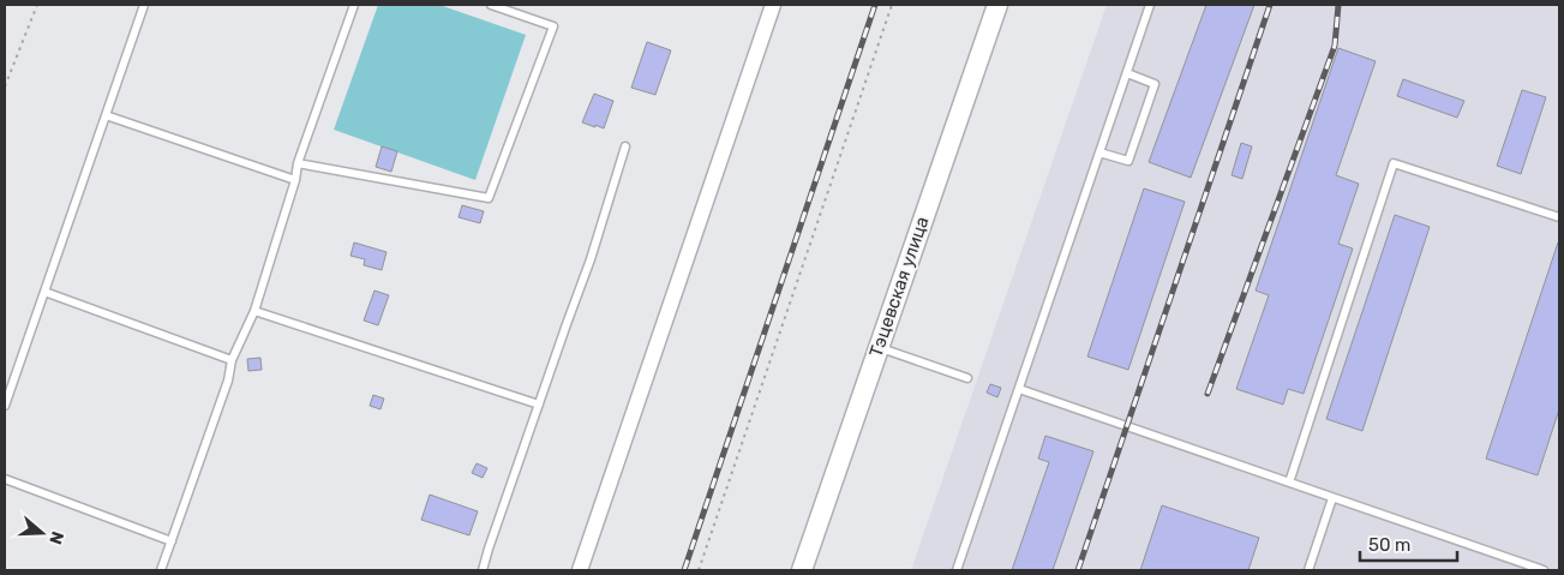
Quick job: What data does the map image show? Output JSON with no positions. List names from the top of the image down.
{
  "streets": {
    "street": ["Тэцевская улица"]
  },
  "scale_bar": "50 m",
  "north": "right"
}
